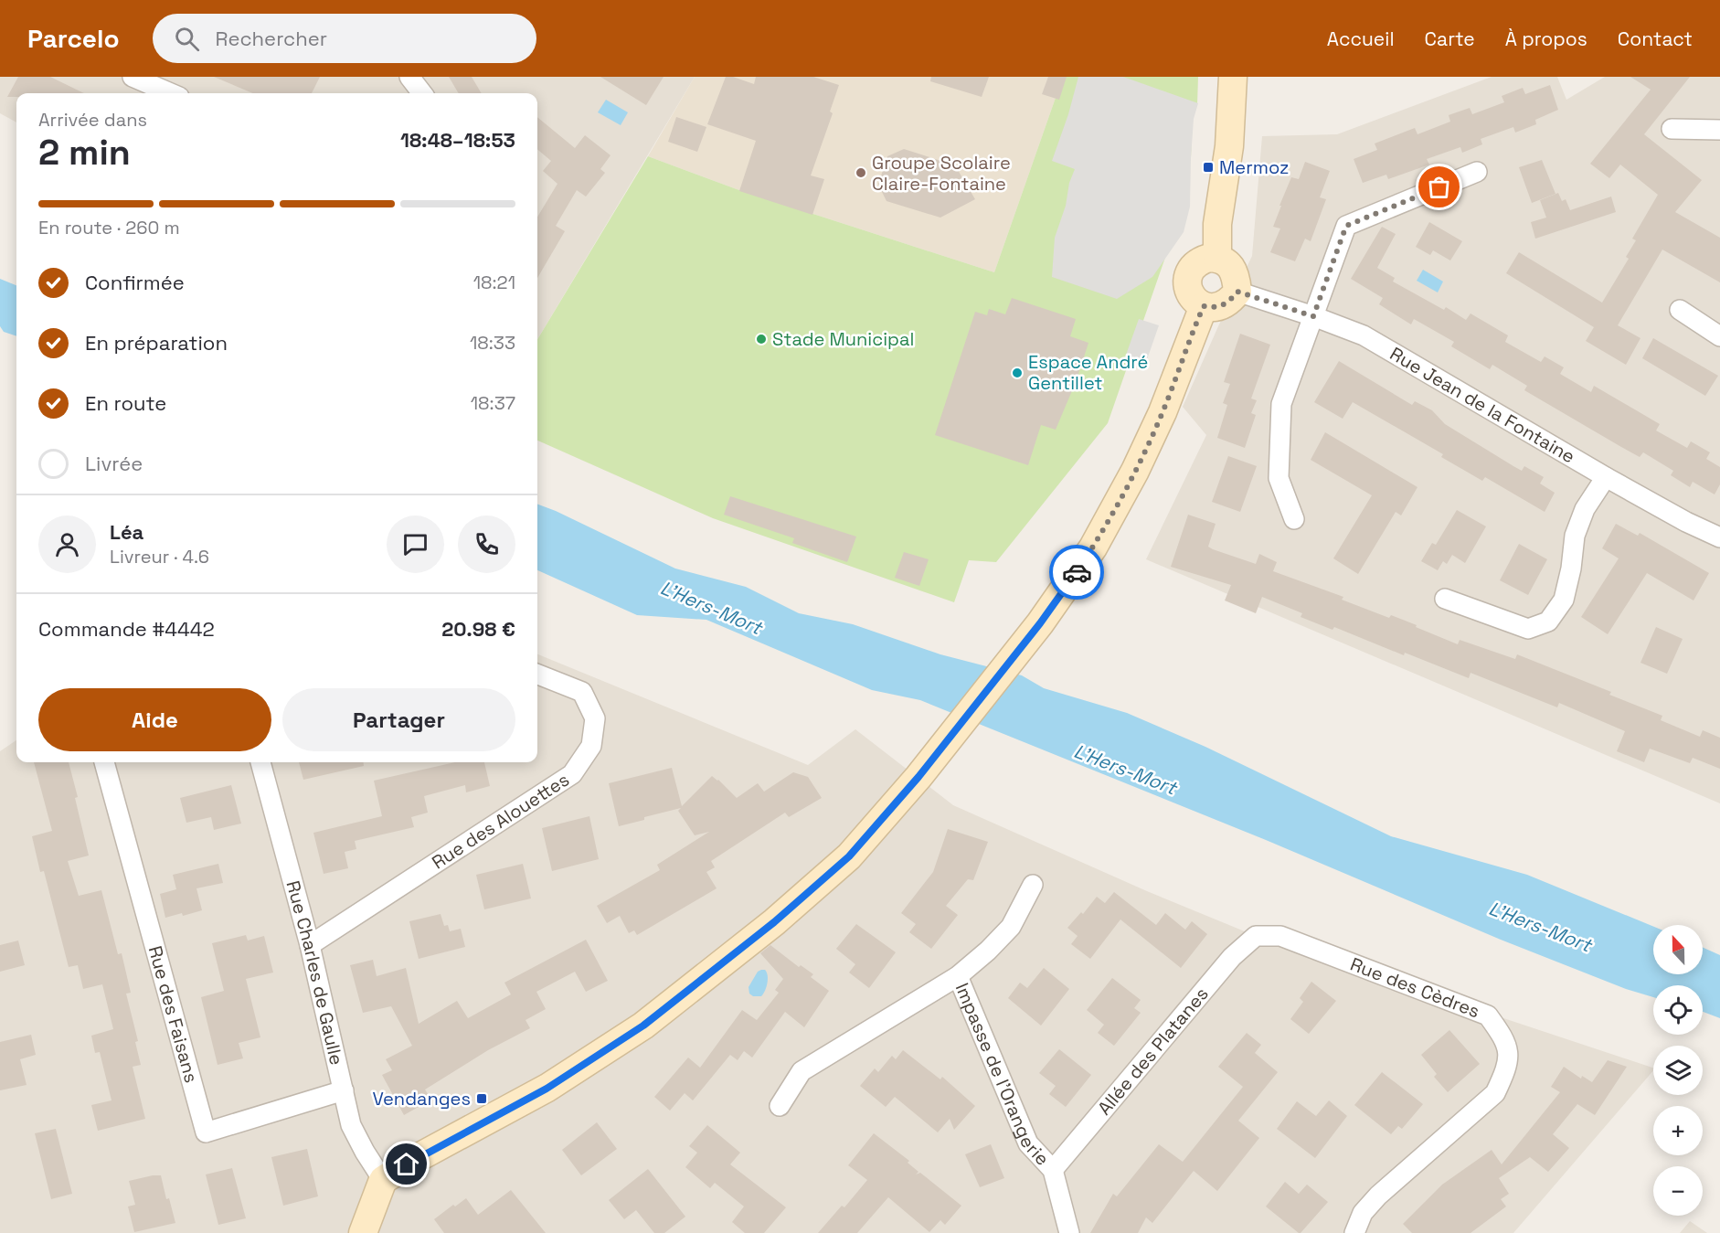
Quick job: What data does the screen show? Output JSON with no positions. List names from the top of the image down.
{
  "streets": {
    "street": [
      "Rue Jean de la Fontaine",
      "Rue des Alouettes",
      "Rue Charles de Gaulle",
      "Rue des Cèdres",
      "Rue des Faisans",
      "Allée des Platanes",
      "Impasse de l'Orangerie"
    ]
  },
  "crossings": [
    ["Rue des Alouettes", "Rue Charles de Gaulle"],
    ["Rue Charles de Gaulle", "Rue des Faisans"],
    ["Rue des Cèdres", "Allée des Platanes"],
    ["Allée des Platanes", "Impasse de l'Orangerie"]
  ],
  "water": ["L'Hers-Mort"],
  "places": {
    "transit": ["Mermoz", "Vendanges"],
    "other": ["Groupe Scolaire Claire-Fontaine", "Stade Municipal", "Espace André Gentillet"]
  },
  "north": "top",
  "page": {
    "header": "Parcelo",
    "search": "Rechercher",
    "nav": [
      "Accueil",
      "Carte",
      "À propos",
      "Contact"
    ],
    "heading": ["2 min", "Arrivée dans", "18:48–18:53"],
    "panel": [
      "Léa",
      "Livreur · 4.6",
      "Commande #4442",
      "20.98 €"
    ],
    "bar": "En route · 260 m",
    "list": [
      ["Confirmée", "18:21"],
      ["En préparation", "18:33"],
      ["En route", "18:37"],
      "Livrée"
    ],
    "buttons": ["Aide", "Partager"],
    "map_buttons": ["+", "−"]
  }
}
